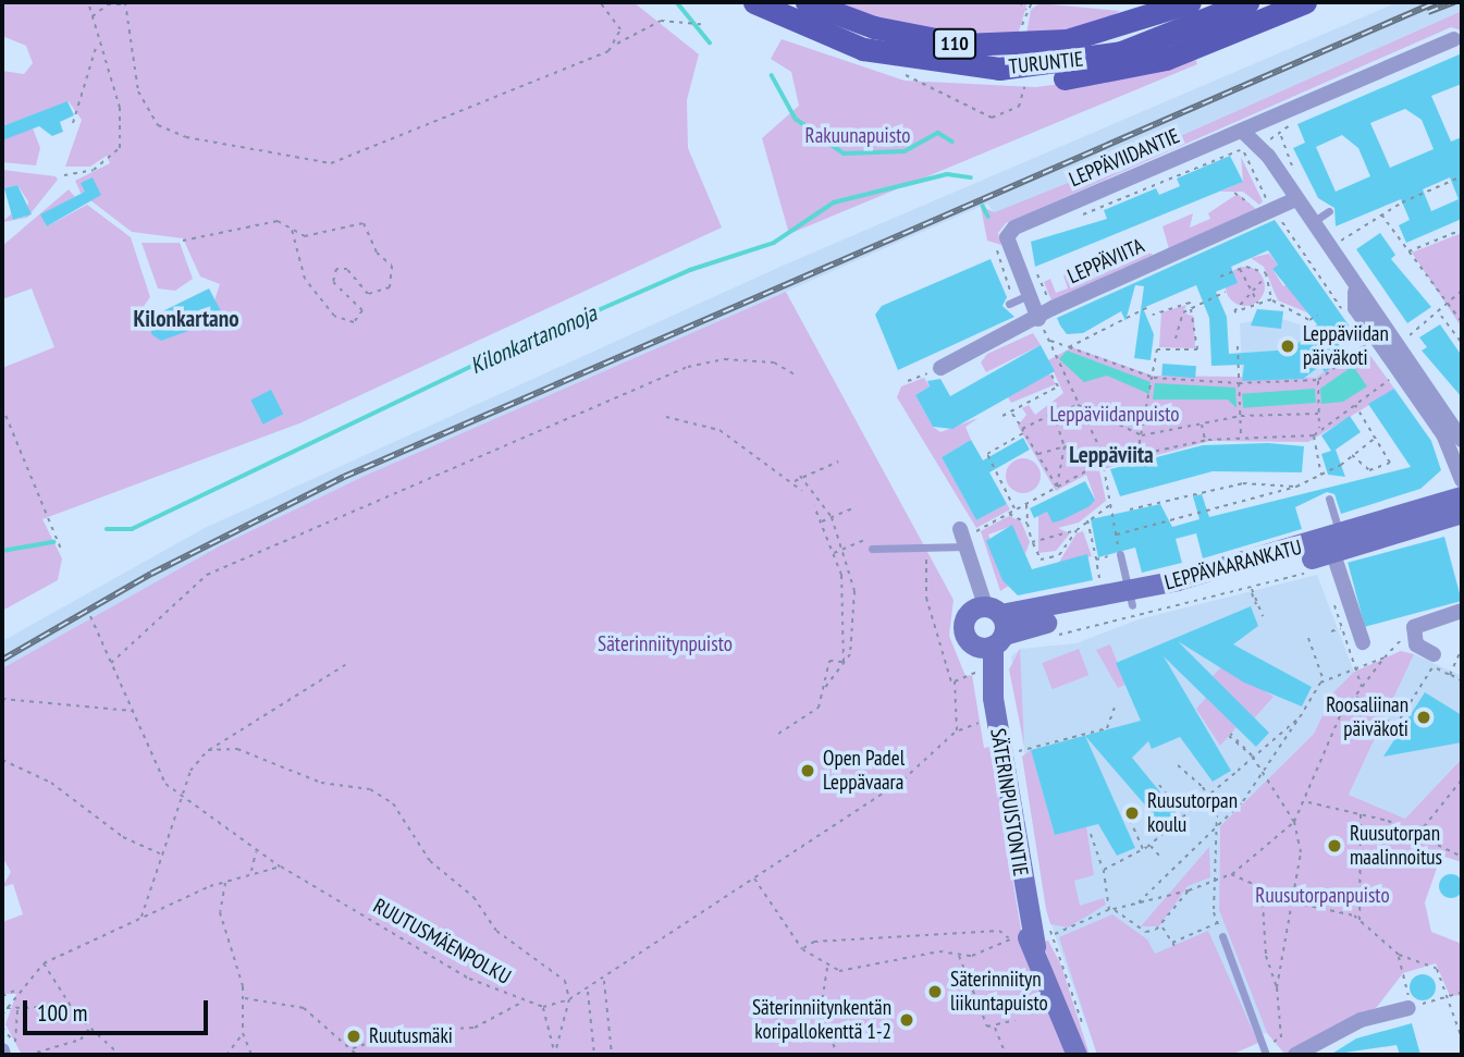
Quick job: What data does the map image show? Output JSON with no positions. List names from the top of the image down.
{
  "streets": {
    "main road": [
      "110",
      "TURUNTIE",
      "LEPPÄVAARANKATU",
      "SÄTERINPUISTONTIE"
    ],
    "street": ["LEPPÄVIIDANTIE", "LEPPÄVIITA"],
    "path": ["RUUTUSMÄENPOLKU"]
  },
  "crossings": [
    ["LEPPÄVAARANKATU", "SÄTERINPUISTONTIE"]
  ],
  "districts": ["Kilonkartano", "Leppäviita"],
  "water": ["Kilonkartanonoja"],
  "parks": [
    "Rakuunapuisto",
    "Leppäviidanpuisto",
    "Säterinniitynpuisto",
    "Ruusutorpanpuisto"
  ],
  "places": [
    "Leppäviidan päiväkoti",
    "Roosaliinan päiväkoti",
    "Open Padel Leppävaara",
    "Ruusutorpan koulu",
    "Ruusutorpan maalinnoitus",
    "Säterinniityn liikuntapuisto",
    "Säterinniitynkentän koripallokenttä 1-2",
    "Ruutusmäki"
  ],
  "scale_bar": "100 m"
}
